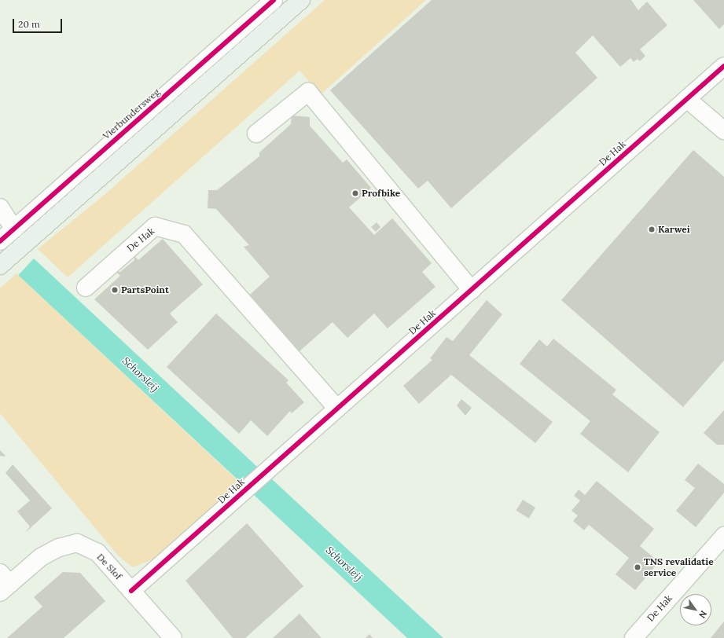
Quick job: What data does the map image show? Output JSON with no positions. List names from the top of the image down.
{
  "streets": {
    "street": ["Vierbundersweg", "De Hak", "De Slof"]
  },
  "crossings": [
    ["De Hak", "De Slof"]
  ],
  "water": ["Schorsleij"],
  "places": [
    "Profbike",
    "Karwei",
    "PartsPoint",
    "TNS revalidatie service"
  ],
  "scale_bar": "20 m",
  "north": "bottom right"
}
